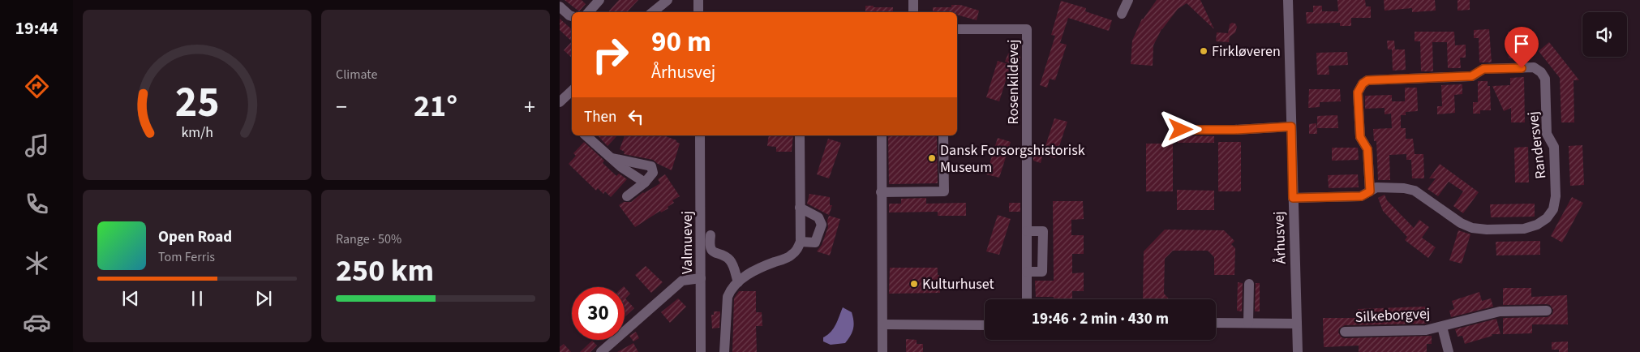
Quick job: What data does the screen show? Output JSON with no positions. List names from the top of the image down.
{
  "streets": {
    "street": [
      "Rosenkildevej",
      "Randersvej",
      "Århusvej",
      "Valmuevej",
      "Silkeborgvej"
    ]
  },
  "crossings": [
    ["Randersvej", "Århusvej"]
  ],
  "places": ["Firkløveren", "Dansk Forsorgshistorisk Museum", "Kulturhuset"],
  "page": {
    "tabs": "19:44",
    "tile": [
      "Climate",
      ["Range · 50%", "250 km"]
    ],
    "turn": ["90 m", "Århusvej"],
    "heat": ["−", "21°", "+"],
    "then": "Then",
    "song": ["Open Road", "Tom Ferris"],
    "limit": "30",
    "trip": "19:46 · 2 min · 430 m",
    "gauge": ["25", "km/h"]
  }
}
